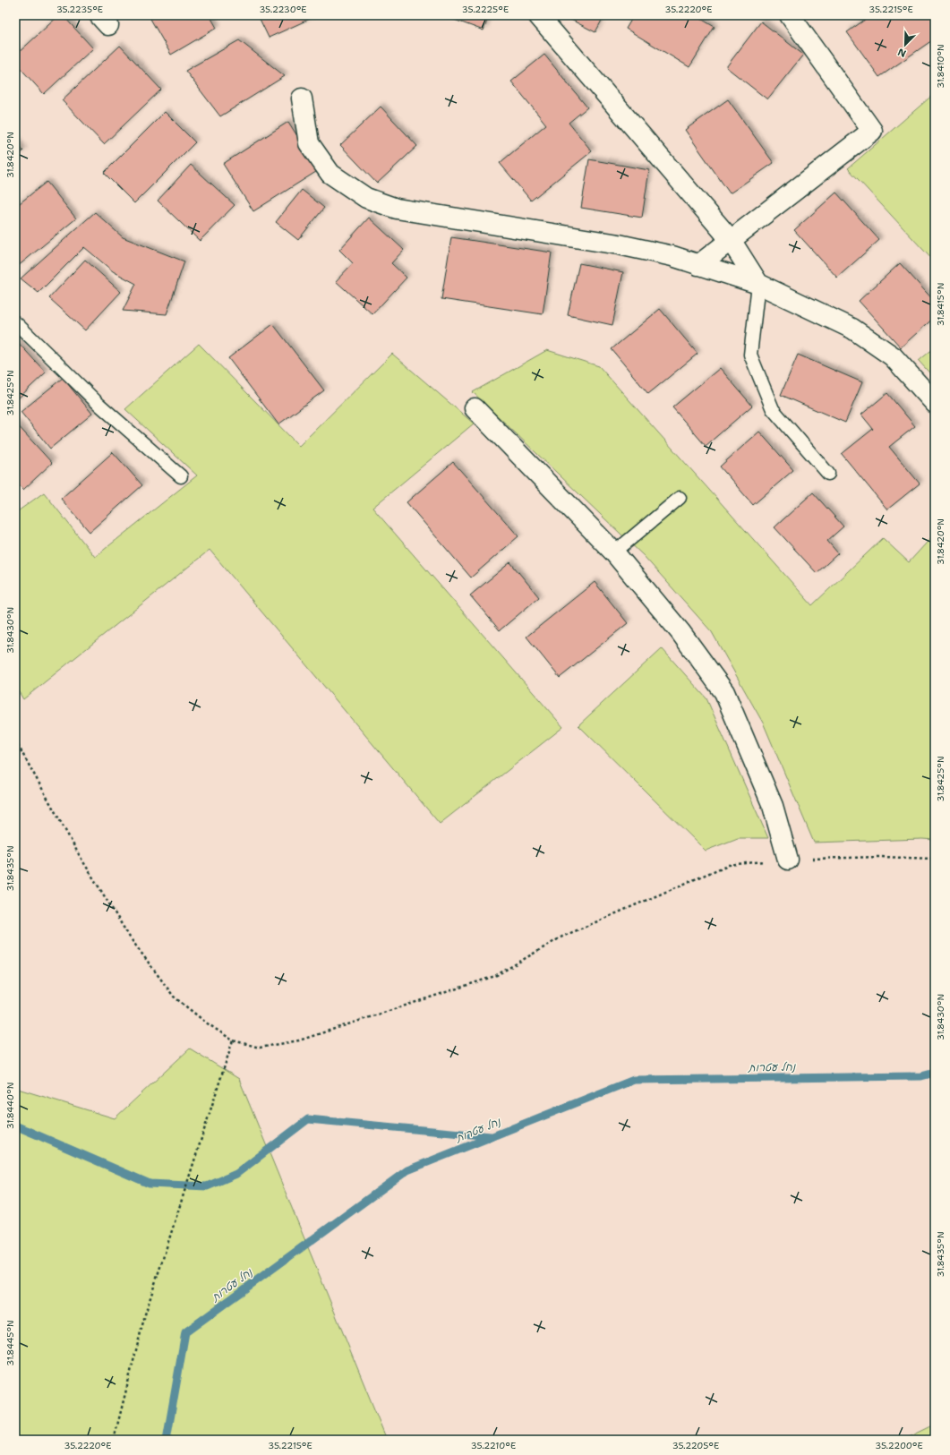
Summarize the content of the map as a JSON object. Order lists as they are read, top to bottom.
{
  "water": ["נחל עטרות"],
  "north": "bottom left",
  "coordinates": [
    "35.2235°E",
    "35.2230°E",
    "35.2225°E",
    "35.2220°E",
    "35.2215°E",
    "31.8410°N",
    "31.8420°N",
    "31.8415°N",
    "31.8425°N",
    "31.8430°N",
    "31.8435°N",
    "31.8440°N",
    "31.8445°N",
    "35.2210°E",
    "35.2205°E",
    "35.2200°E"
  ]
}
